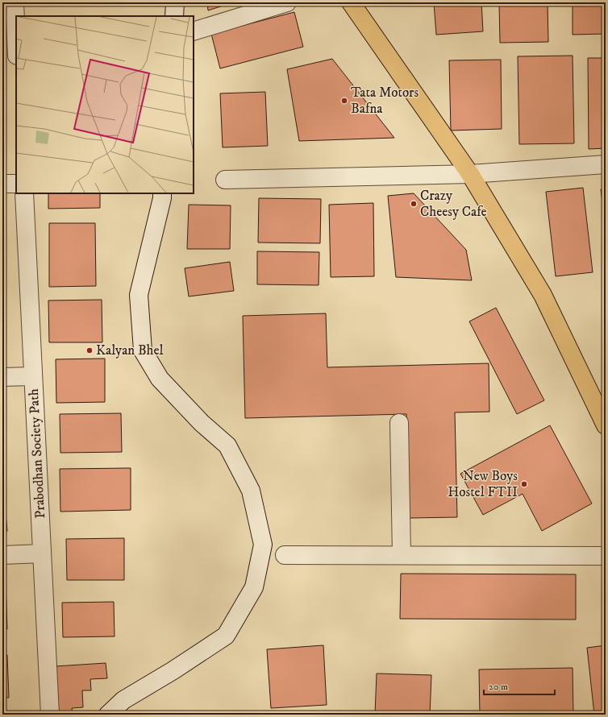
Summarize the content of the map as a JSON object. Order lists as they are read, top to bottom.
{
  "streets": {
    "street": ["Prabodhan Society Path"]
  },
  "places": [
    "Tata Motors Bafna",
    "Crazy Cheesy Cafe",
    "Kalyan Bhel",
    "New Boys Hostel FTII"
  ],
  "scale_bar": "20 m"
}
